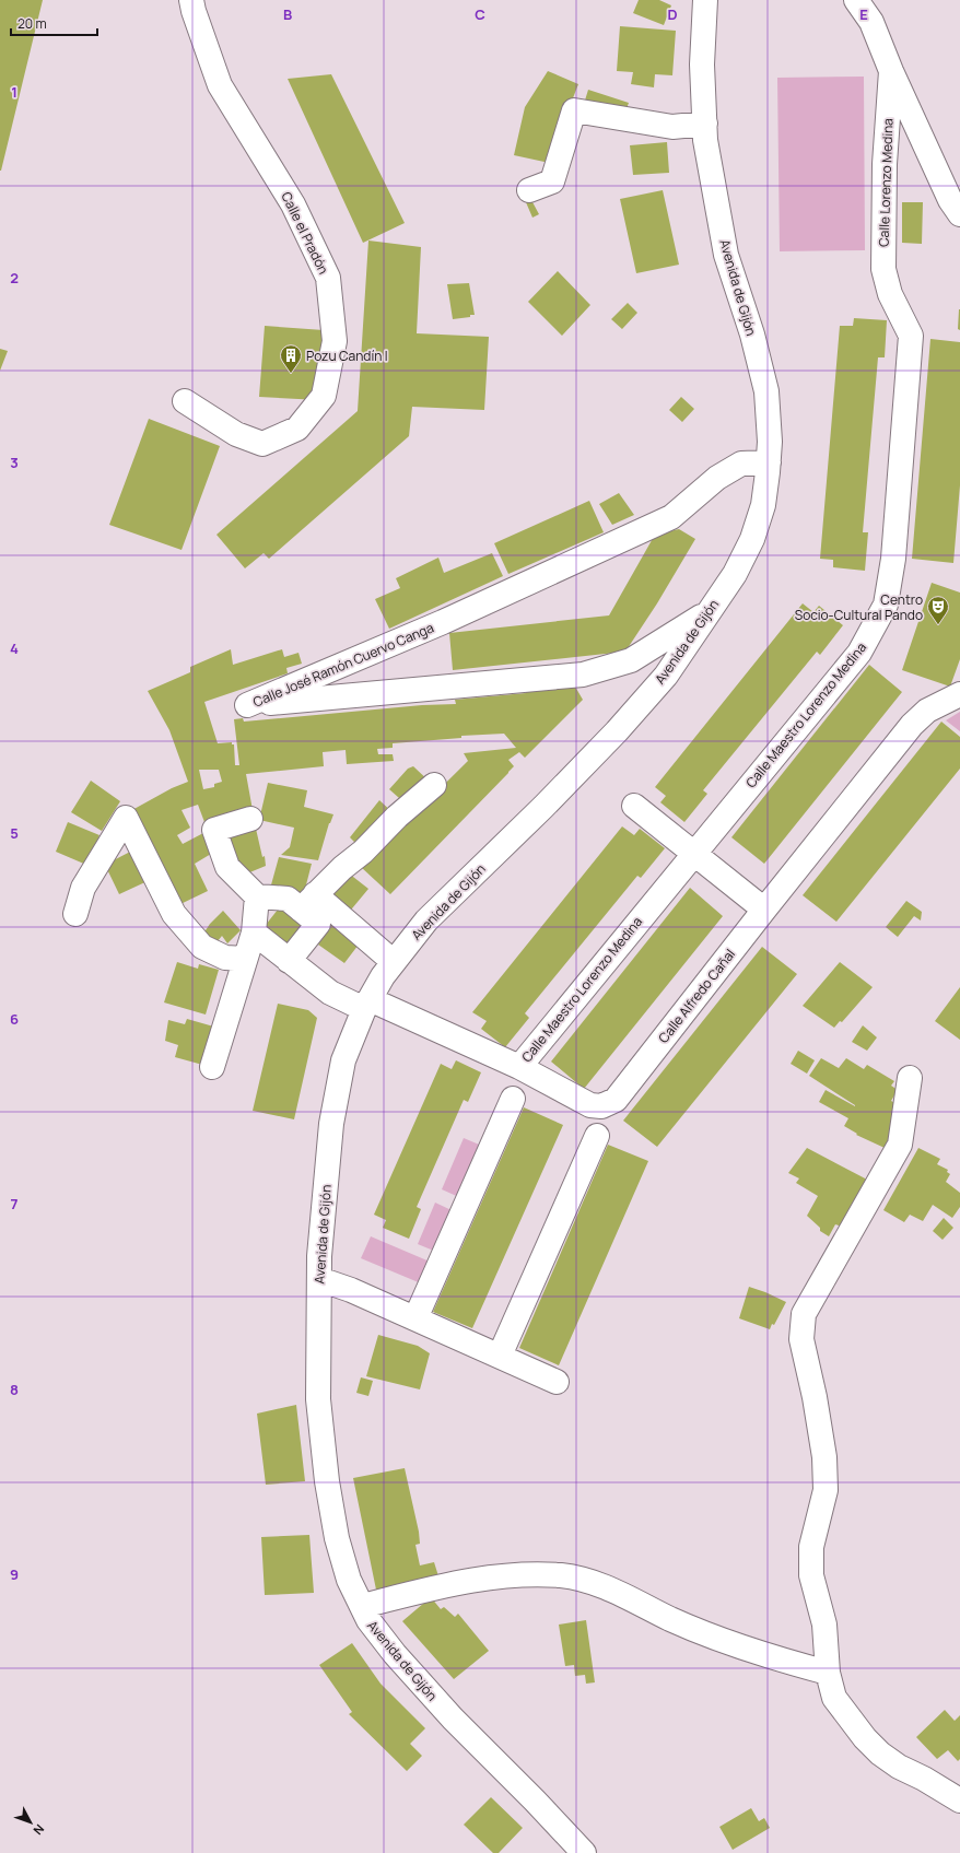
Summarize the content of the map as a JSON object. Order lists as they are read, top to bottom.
{
  "streets": {
    "street": [
      "Calle Lorenzo Medina",
      "Calle el Pradón",
      "Avenida de Gijón",
      "Calle José Ramón Cuervo Canga",
      "Calle Maestro Lorenzo Medina",
      "Calle Alfredo Cañal"
    ]
  },
  "crossings": [
    ["Calle Lorenzo Medina", "Calle Maestro Lorenzo Medina"],
    ["Avenida de Gijón", "Calle José Ramón Cuervo Canga"],
    ["Avenida de Gijón", "Calle Alfredo Cañal"],
    ["Calle Maestro Lorenzo Medina", "Calle Alfredo Cañal"]
  ],
  "places": {
    "building": ["Pozu Candín I"],
    "theatre": ["Centro Socio-Cultural Pando"]
  },
  "scale_bar": "20 m",
  "north": "bottom right",
  "grid": {
    "columns": [
      "B",
      "C",
      "D",
      "E"
    ],
    "rows": [
      "1",
      "2",
      "3",
      "4",
      "5",
      "6",
      "7",
      "8",
      "9"
    ]
  }
}
